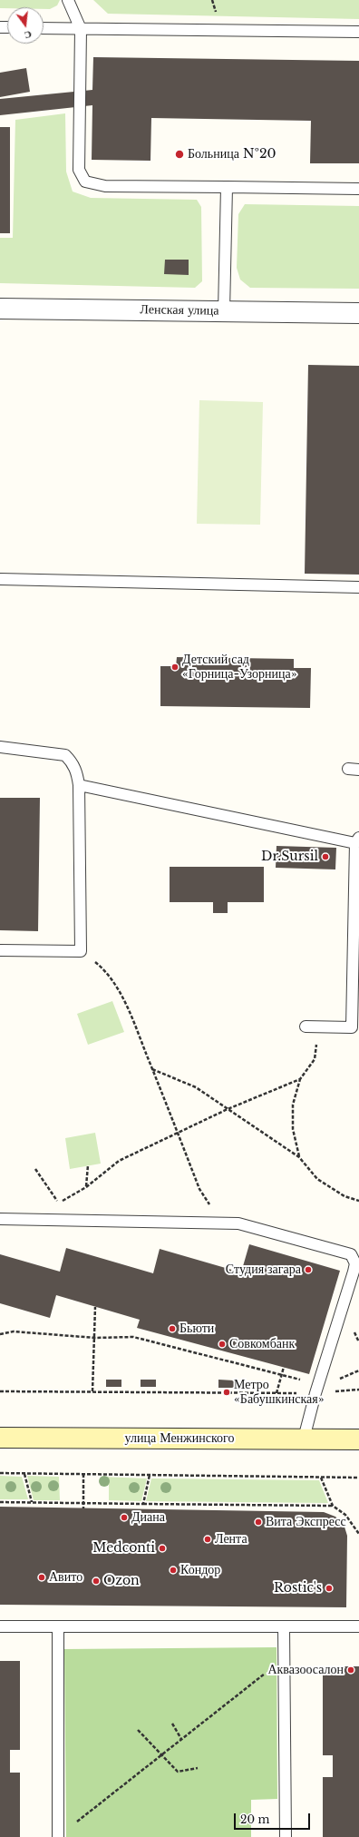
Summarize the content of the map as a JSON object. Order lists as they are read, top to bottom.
{
  "streets": {
    "main road": ["улица Менжинского"],
    "street": ["Ленская улица"]
  },
  "places": [
    "Больница №20",
    "Детский сад «Горница-Узорница»",
    "Dr.Sursil",
    "Студия загара",
    "Бьюти",
    "Совкомбанк",
    "Метро «Бабушкинская»",
    "Диана",
    "Вита Экспресс",
    "Лента",
    "Medconti",
    "Кондор",
    "Авито",
    "Ozon",
    "Rostic's",
    "Аквазоосалон"
  ],
  "scale_bar": "20 m",
  "north": "bottom"
}
